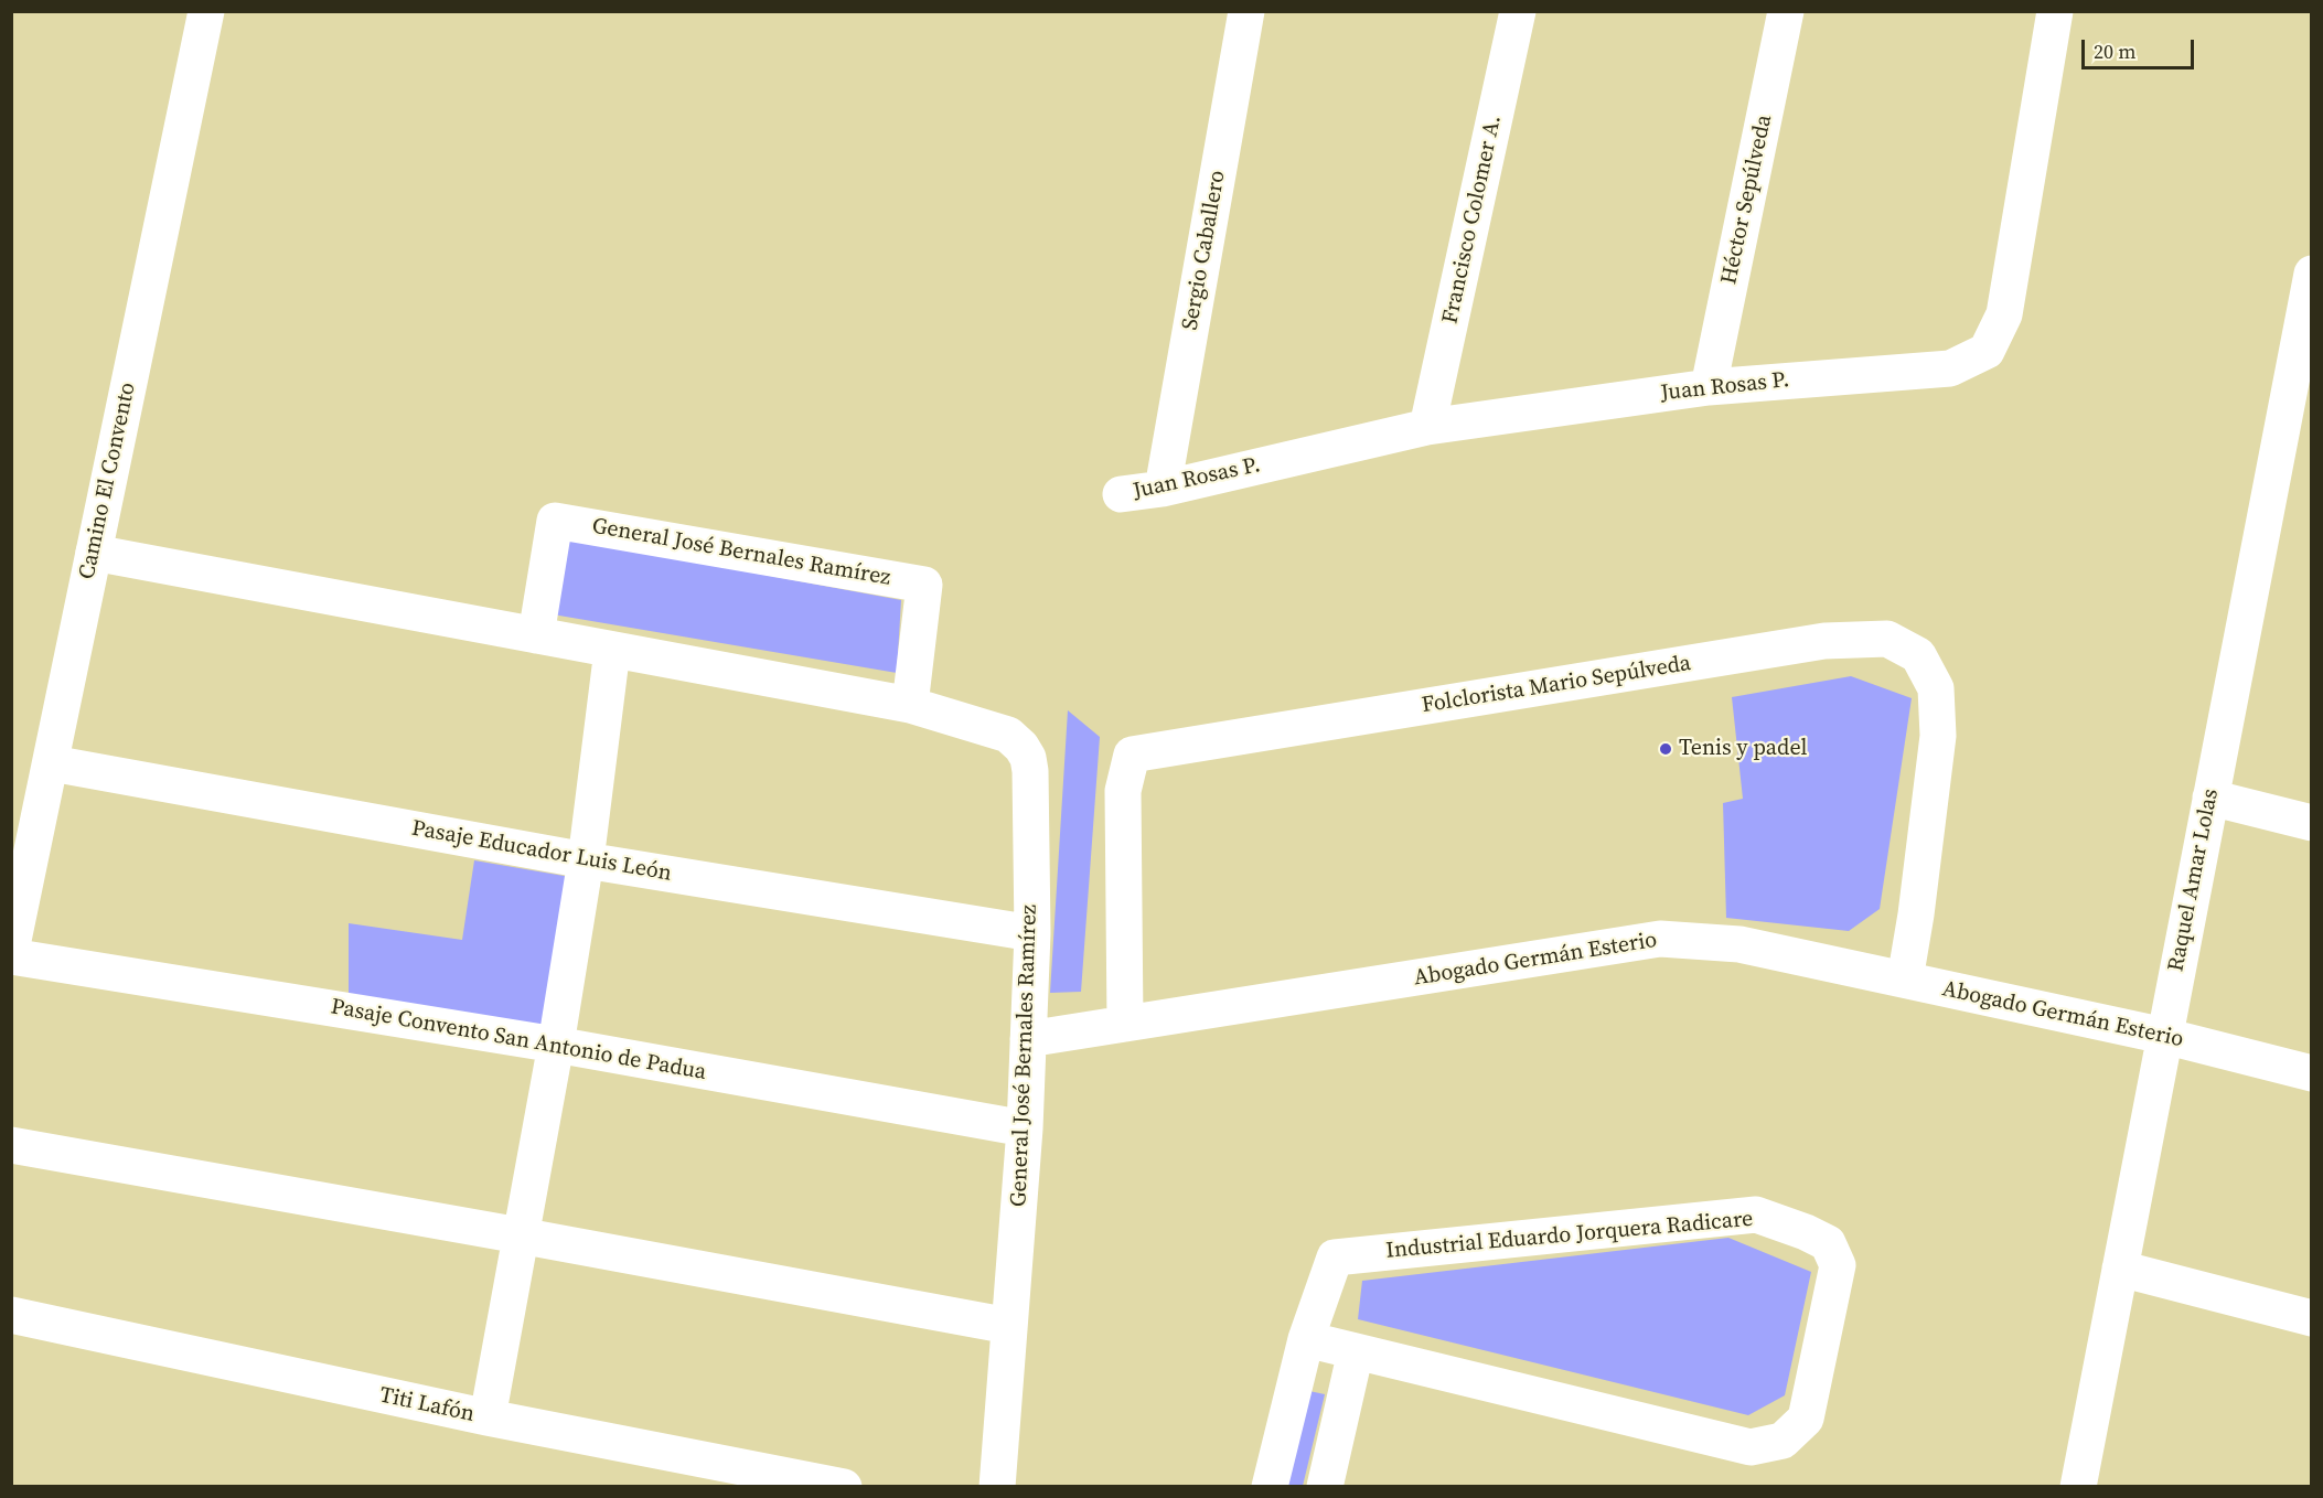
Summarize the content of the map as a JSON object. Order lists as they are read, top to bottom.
{
  "streets": {
    "street": [
      "Héctor Sepúlveda",
      "Francisco Colomer A.",
      "Sergio Caballero",
      "Juan Rosas P.",
      "Camino El Convento",
      "General José Bernales Ramírez",
      "Folclorista Mario Sepúlveda",
      "Pasaje Educador Luis León",
      "Raquel Amar Lolas",
      "Abogado Germán Esterio",
      "Pasaje Convento San Antonio de Padua",
      "Industrial Eduardo Jorquera Radicare",
      "Titi Lafón"
    ]
  },
  "crossings": [
    ["Héctor Sepúlveda", "Juan Rosas P."],
    ["Francisco Colomer A.", "Juan Rosas P."],
    ["Sergio Caballero", "Juan Rosas P."],
    ["Camino El Convento", "General José Bernales Ramírez"],
    ["Camino El Convento", "Pasaje Educador Luis León"],
    ["General José Bernales Ramírez", "Pasaje Educador Luis León"],
    ["General José Bernales Ramírez", "Abogado Germán Esterio"],
    ["General José Bernales Ramírez", "Pasaje Convento San Antonio de Padua"],
    ["Folclorista Mario Sepúlveda", "Abogado Germán Esterio"],
    ["Raquel Amar Lolas", "Abogado Germán Esterio"]
  ],
  "places": ["Tenis y padel"],
  "scale_bar": "20 m"
}
